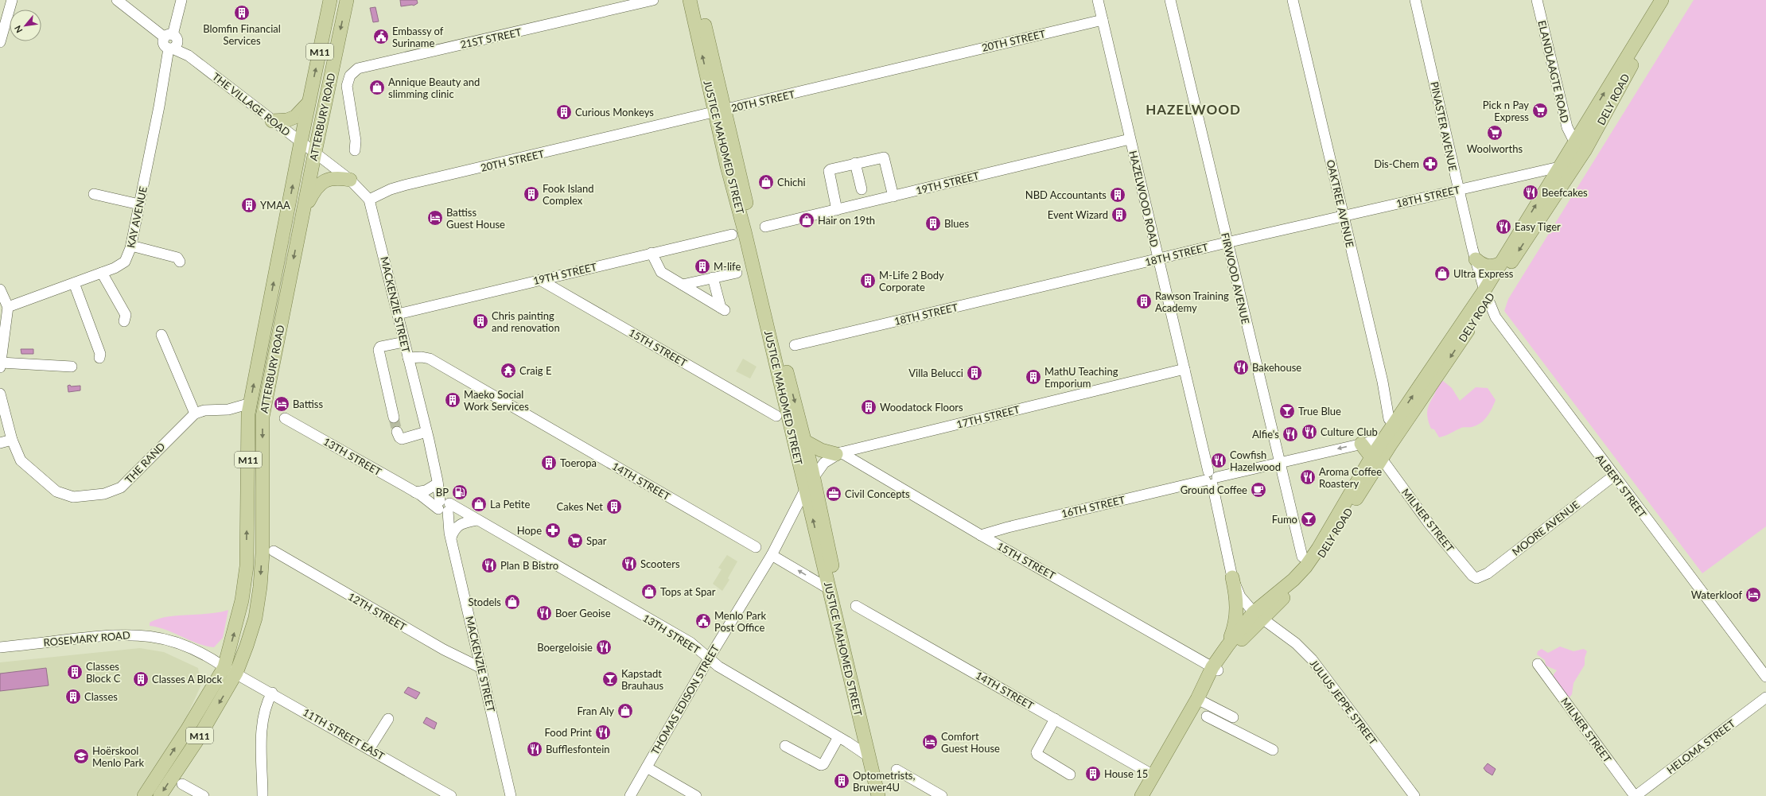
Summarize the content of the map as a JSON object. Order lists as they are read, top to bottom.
{
  "streets": {
    "main road": [
      "M11",
      "DELY ROAD",
      "ATTERBURY ROAD",
      "JUSTICE MAHOMED STREET"
    ],
    "street": [
      "21ST STREET",
      "20TH STREET",
      "ELANDLAAGTE ROAD",
      "THE VILLAGE ROAD",
      "PINASTER AVENUE",
      "19TH STREET",
      "18TH STREET",
      "HAZELWOOD ROAD",
      "OAKTREE AVENUE",
      "KAY AVENUE",
      "FIRWOOD AVENUE",
      "MACKENZIE STREET",
      "15TH STREET",
      "17TH STREET",
      "13TH STREET",
      "THE RAND",
      "14TH STREET",
      "ALBERT STREET",
      "16TH STREET",
      "MILNER STREET",
      "MOORE AVENUE",
      "12TH STREET",
      "ROSEMARY ROAD",
      "THOMAS EDISON STREET",
      "JULIUS JEPPE STREET",
      "11TH STREET EAST",
      "HELOMA STREET"
    ]
  },
  "crossings": [
    ["20TH STREET", "JUSTICE MAHOMED STREET"],
    ["20TH STREET", "HAZELWOOD ROAD"],
    ["20TH STREET", "MACKENZIE STREET"],
    ["ELANDLAAGTE ROAD", "DELY ROAD"],
    ["DELY ROAD", "PINASTER AVENUE"],
    ["DELY ROAD", "18TH STREET"],
    ["DELY ROAD", "HAZELWOOD ROAD"],
    ["DELY ROAD", "OAKTREE AVENUE"],
    ["DELY ROAD", "ALBERT STREET"],
    ["DELY ROAD", "16TH STREET"],
    ["DELY ROAD", "MILNER STREET"],
    ["DELY ROAD", "JULIUS JEPPE STREET"],
    ["THE VILLAGE ROAD", "ATTERBURY ROAD"],
    ["THE VILLAGE ROAD", "KAY AVENUE"],
    ["THE VILLAGE ROAD", "MACKENZIE STREET"],
    ["ATTERBURY ROAD", "MACKENZIE STREET"],
    ["ATTERBURY ROAD", "THE RAND"],
    ["ATTERBURY ROAD", "ROSEMARY ROAD"],
    ["ATTERBURY ROAD", "11TH STREET EAST"],
    ["PINASTER AVENUE", "18TH STREET"],
    ["PINASTER AVENUE", "ALBERT STREET"],
    ["JUSTICE MAHOMED STREET", "17TH STREET"],
    ["JUSTICE MAHOMED STREET", "13TH STREET"],
    ["JUSTICE MAHOMED STREET", "THOMAS EDISON STREET"],
    ["19TH STREET", "HAZELWOOD ROAD"],
    ["19TH STREET", "MACKENZIE STREET"],
    ["19TH STREET", "15TH STREET"],
    ["18TH STREET", "HAZELWOOD ROAD"],
    ["18TH STREET", "OAKTREE AVENUE"],
    ["18TH STREET", "FIRWOOD AVENUE"],
    ["HAZELWOOD ROAD", "17TH STREET"],
    ["HAZELWOOD ROAD", "16TH STREET"],
    ["HAZELWOOD ROAD", "JULIUS JEPPE STREET"],
    ["FIRWOOD AVENUE", "16TH STREET"],
    ["MACKENZIE STREET", "13TH STREET"],
    ["MACKENZIE STREET", "14TH STREET"],
    ["MACKENZIE STREET", "12TH STREET"],
    ["15TH STREET", "17TH STREET"],
    ["15TH STREET", "16TH STREET"],
    ["17TH STREET", "THOMAS EDISON STREET"],
    ["13TH STREET", "THOMAS EDISON STREET"],
    ["ALBERT STREET", "MOORE AVENUE"],
    ["MILNER STREET", "MOORE AVENUE"],
    ["MILNER STREET", "HELOMA STREET"],
    ["ROSEMARY ROAD", "11TH STREET EAST"]
  ],
  "districts": ["HAZELWOOD"],
  "places": {
    "building": [
      "Blomfin Financial Services",
      "Curious Monkeys",
      "Fook Island Complex",
      "NBD Accountants",
      "YMAA",
      "Event Wizard",
      "Blues",
      "M-life",
      "M-Life 2 Body Corporate",
      "Rawson Training Academy",
      "Chris painting and renovation",
      "Villa Belucci",
      "MathU Teaching Emporium",
      "Maeko Social Work Services",
      "Woodatock Floors",
      "Toeropa",
      "Cakes Net",
      "Classes Block C",
      "Classes A Block",
      "Classes",
      "House 15",
      "Optometrists, Bruwer4U"
    ],
    "public building": ["Embassy of Suriname", "Menlo Park Post Office"],
    "shop": [
      "Annique Beauty and slimming clinic",
      "Chichi",
      "Hair on 19th",
      "Ultra Express",
      "La Petite",
      "Tops at Spar",
      "Stodels",
      "Fran Aly"
    ],
    "supermarket": ["Pick n Pay Express", "Woolworths", "Spar"],
    "pharmacy": ["Dis-Chem", "Hope"],
    "restaurant": [
      "Beefcakes",
      "Easy Tiger",
      "Bakehouse",
      "Culture Club",
      "Alfie's",
      "Cowfish Hazelwood",
      "Aroma Coffee Roastery",
      "Scooters",
      "Plan B Bistro",
      "Boer Geoise",
      "Boergeloisie",
      "Food Print",
      "Bufflesfontein"
    ],
    "hotel": [
      "Battiss Guest House",
      "Battiss",
      "Waterkloof",
      "Comfort Guest House"
    ],
    "temple": ["Craig E"],
    "bar": ["True Blue", "Fumo", "Kapstadt Brauhaus"],
    "cafe": ["Ground Coffee"],
    "fuel station": ["BP"],
    "office": ["Civil Concepts"],
    "school or university": ["Hoërskool Menlo Park"]
  },
  "north": "bottom left"
}
